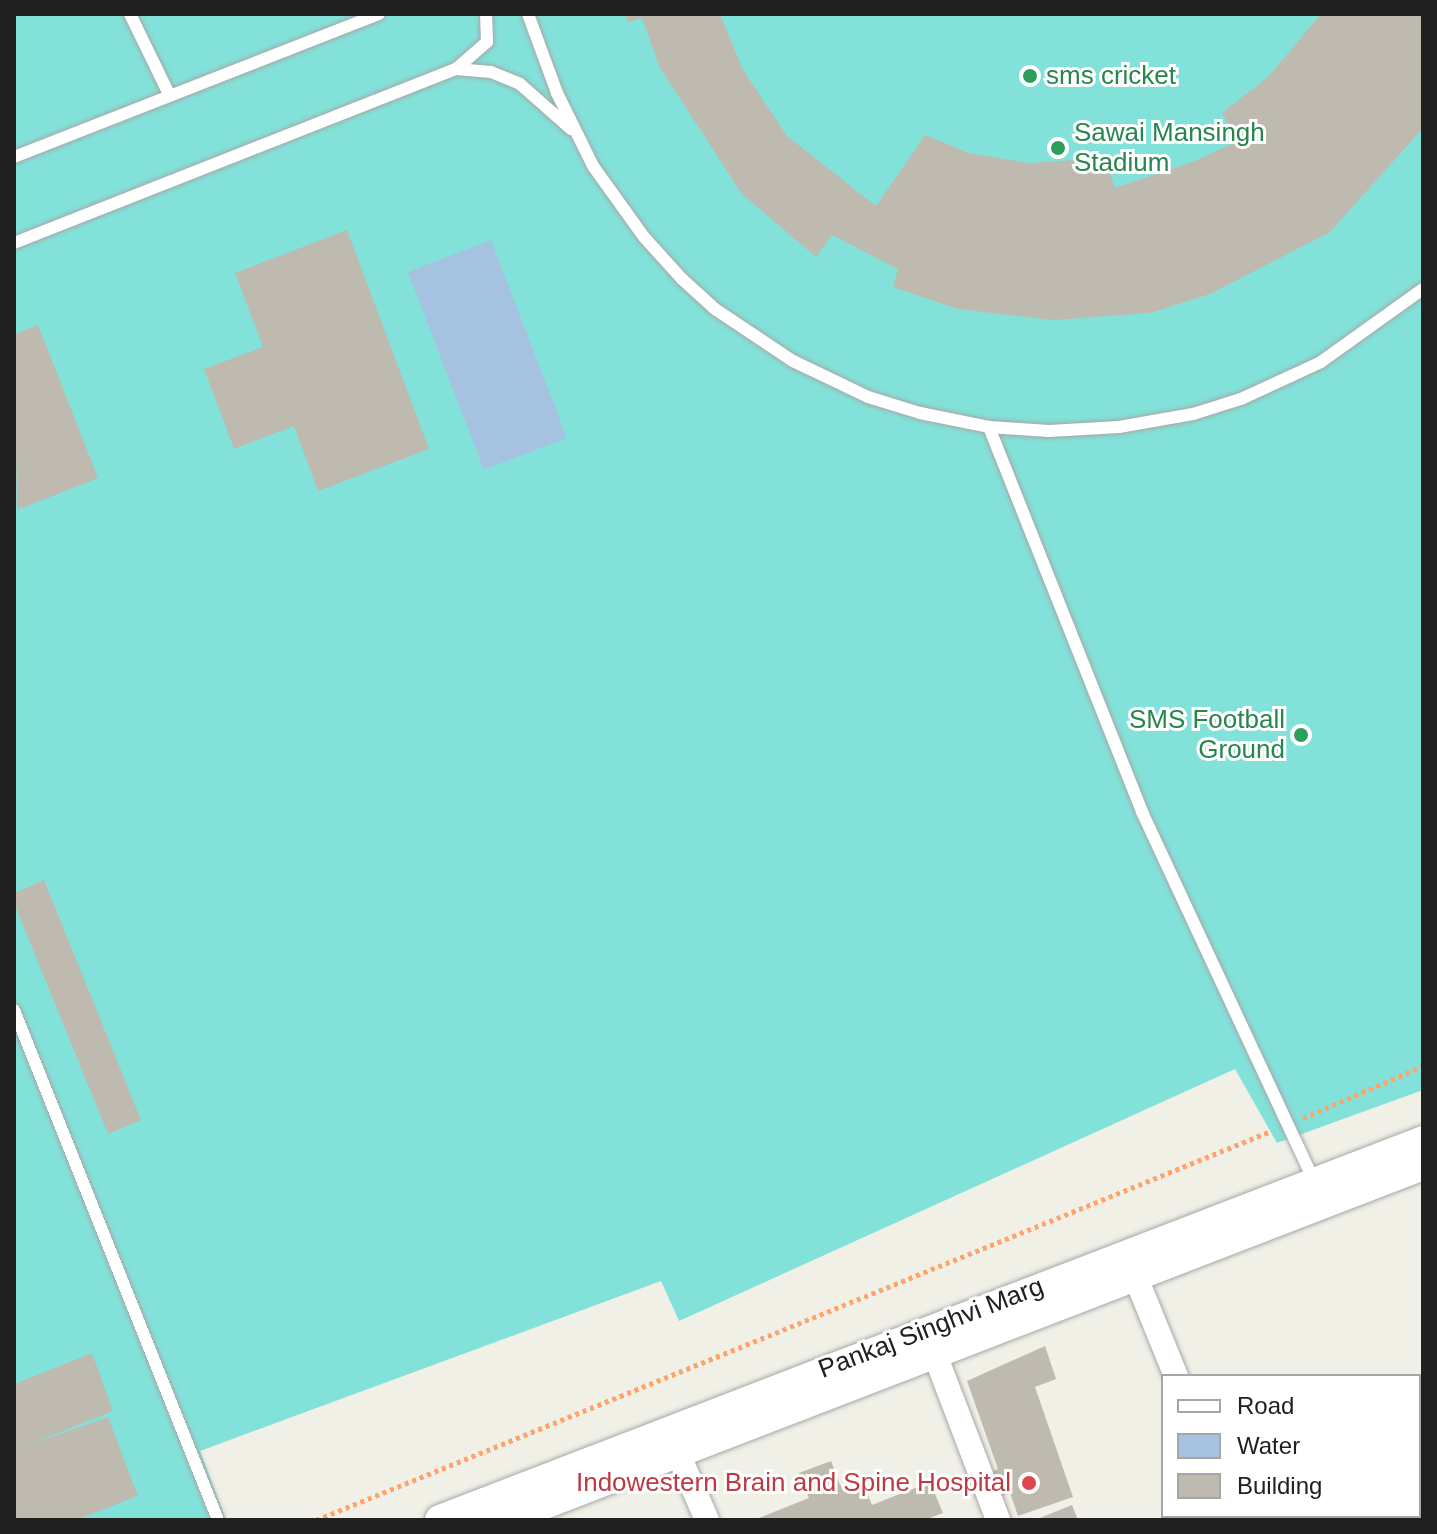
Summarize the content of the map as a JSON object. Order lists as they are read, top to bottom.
{
  "streets": {
    "street": ["Pankaj Singhvi Marg"]
  },
  "places": [
    "sms cricket",
    "Sawai Mansingh Stadium",
    "SMS Football Ground",
    "Indowestern Brain and Spine Hospital"
  ],
  "legend": ["Road", "Water", "Building"]
}
